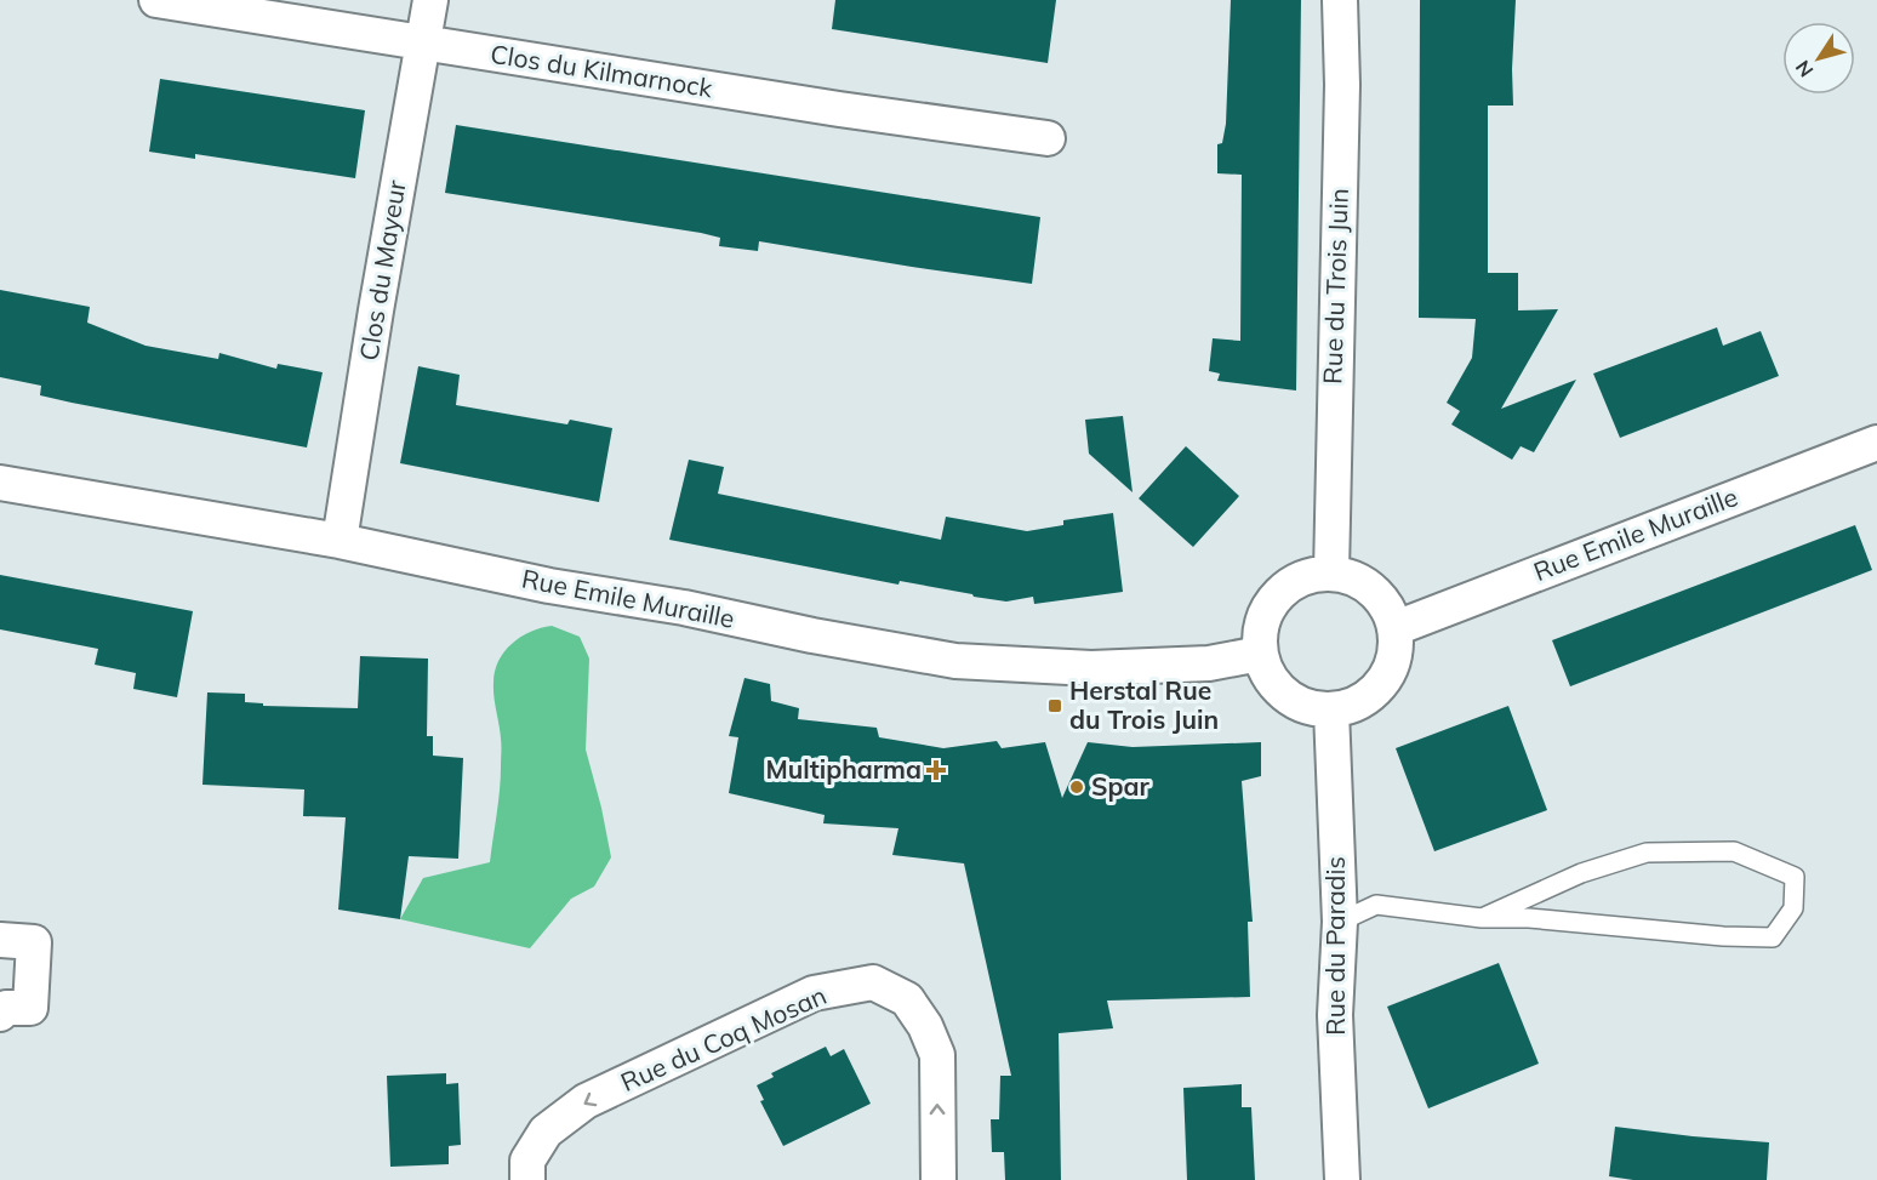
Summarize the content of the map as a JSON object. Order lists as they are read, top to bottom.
{
  "streets": {
    "street": [
      "Clos du Kilmarnock",
      "Clos du Mayeur",
      "Rue du Trois Juin",
      "Rue Emile Muraille",
      "Rue du Paradis",
      "Rue du Coq Mosan"
    ]
  },
  "crossings": [
    ["Clos du Kilmarnock", "Clos du Mayeur"],
    ["Clos du Mayeur", "Rue Emile Muraille"],
    ["Rue du Trois Juin", "Rue Emile Muraille"],
    ["Rue du Trois Juin", "Rue du Paradis"],
    ["Rue Emile Muraille", "Rue du Paradis"]
  ],
  "places": {
    "transit": ["Herstal Rue du Trois Juin"],
    "health": ["Multipharma"],
    "other": ["Spar"]
  },
  "north": "bottom left"
}
